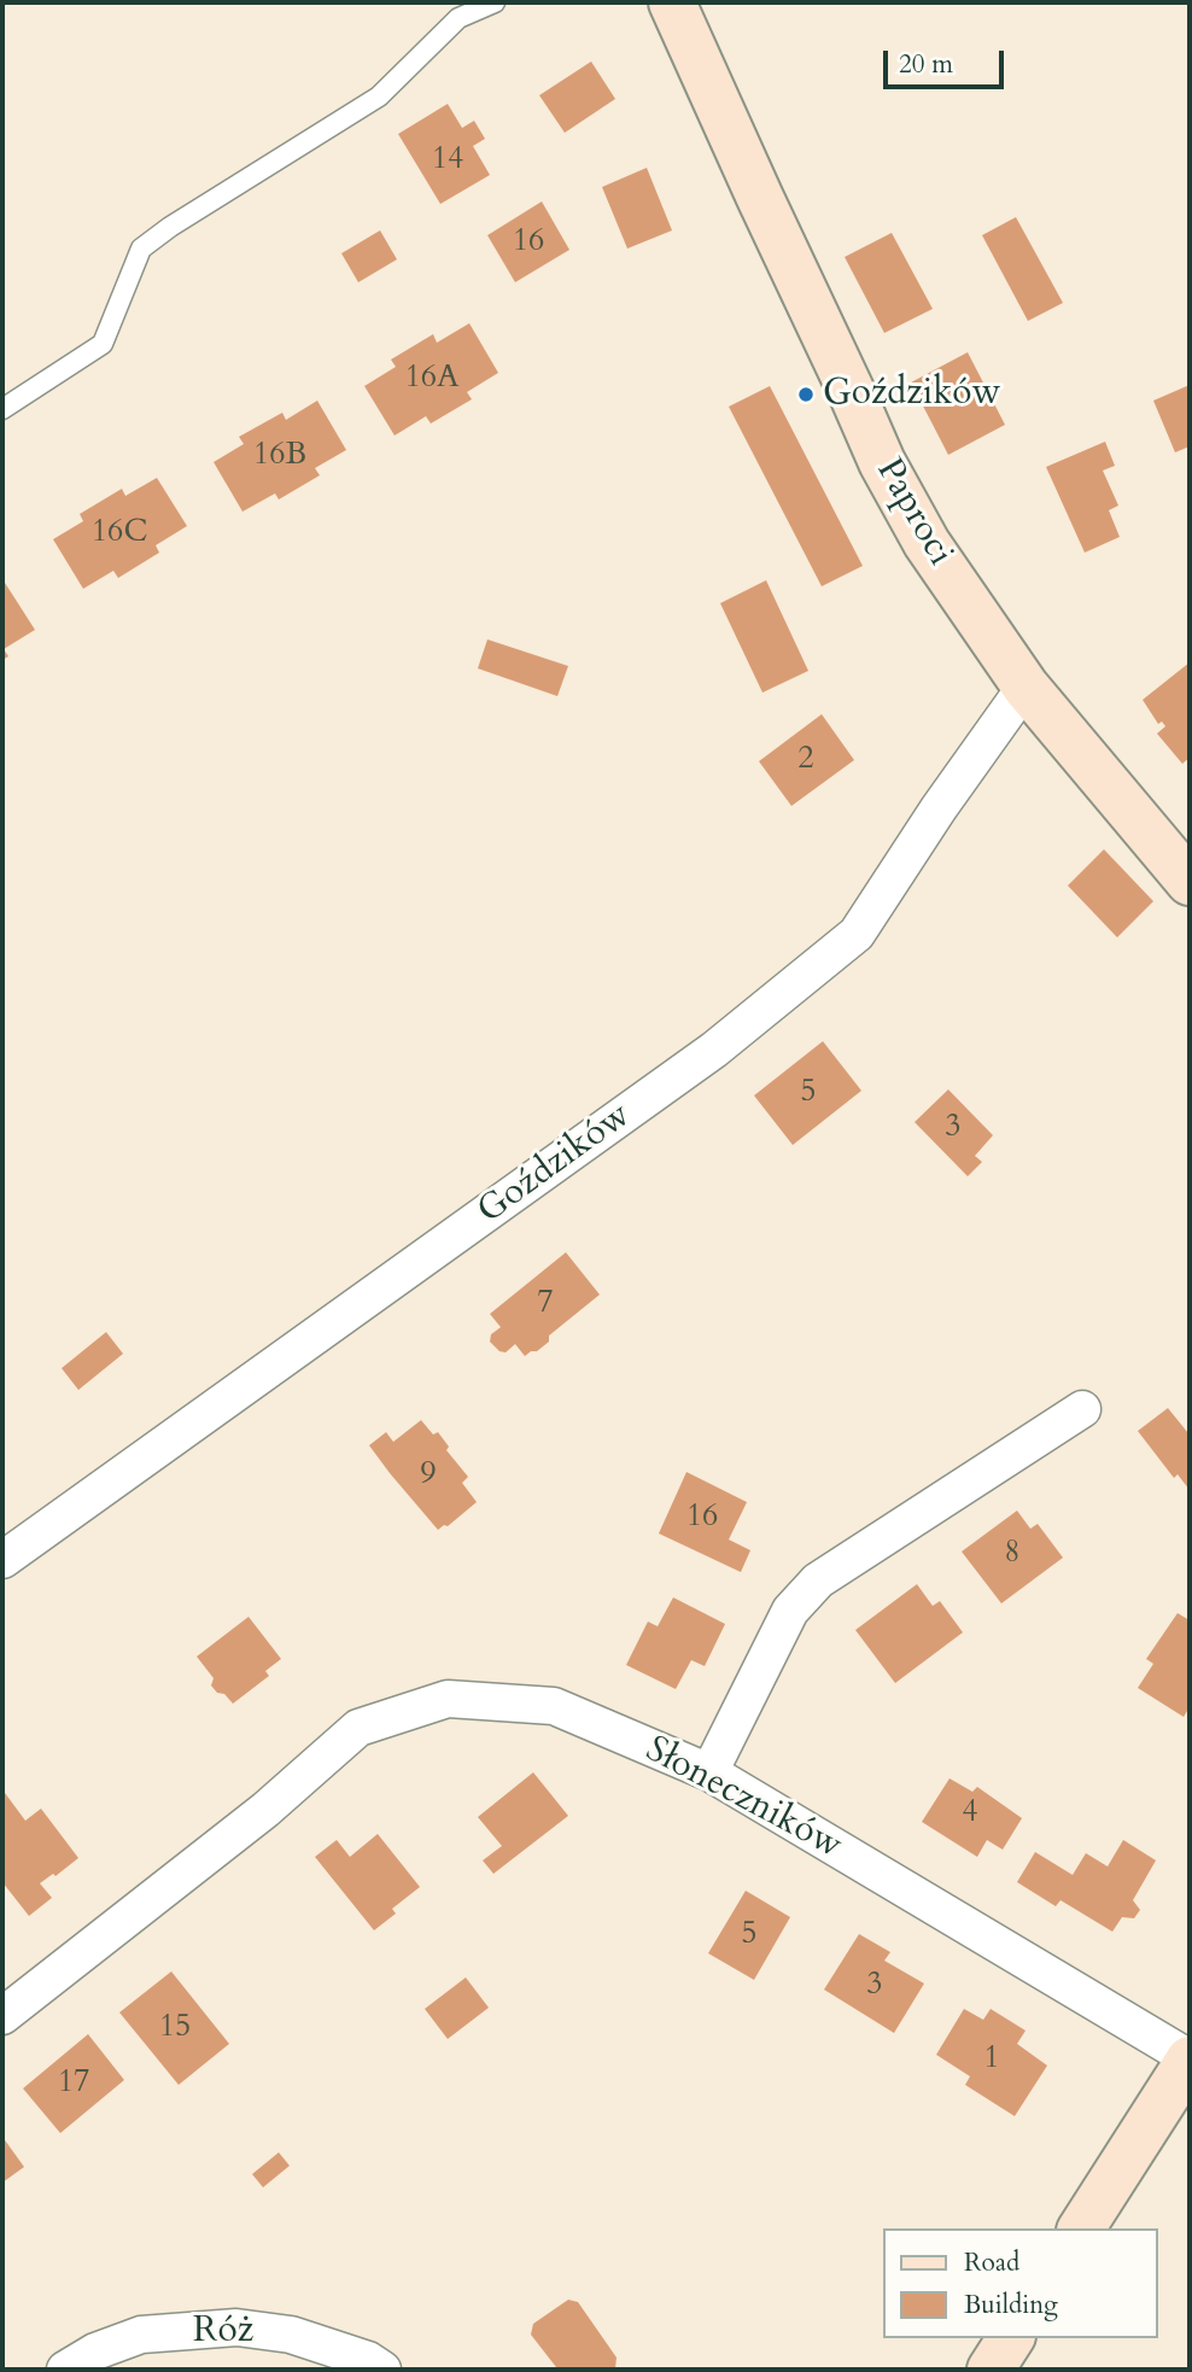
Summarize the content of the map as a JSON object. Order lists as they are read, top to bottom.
{
  "streets": {
    "street": [
      "Paproci",
      "Goździków",
      "Słoneczników",
      "Róż"
    ]
  },
  "crossings": [
    ["Paproci", "Goździków"]
  ],
  "places": ["Goździków"],
  "house_numbers": [
    "14",
    "16",
    "16A",
    "16B",
    "16C",
    "2",
    "5",
    "3",
    "7",
    "9",
    "16",
    "8",
    "4",
    "5",
    "3",
    "15",
    "1",
    "17"
  ],
  "legend": ["Road", "Building"],
  "scale_bar": "20 m"
}
